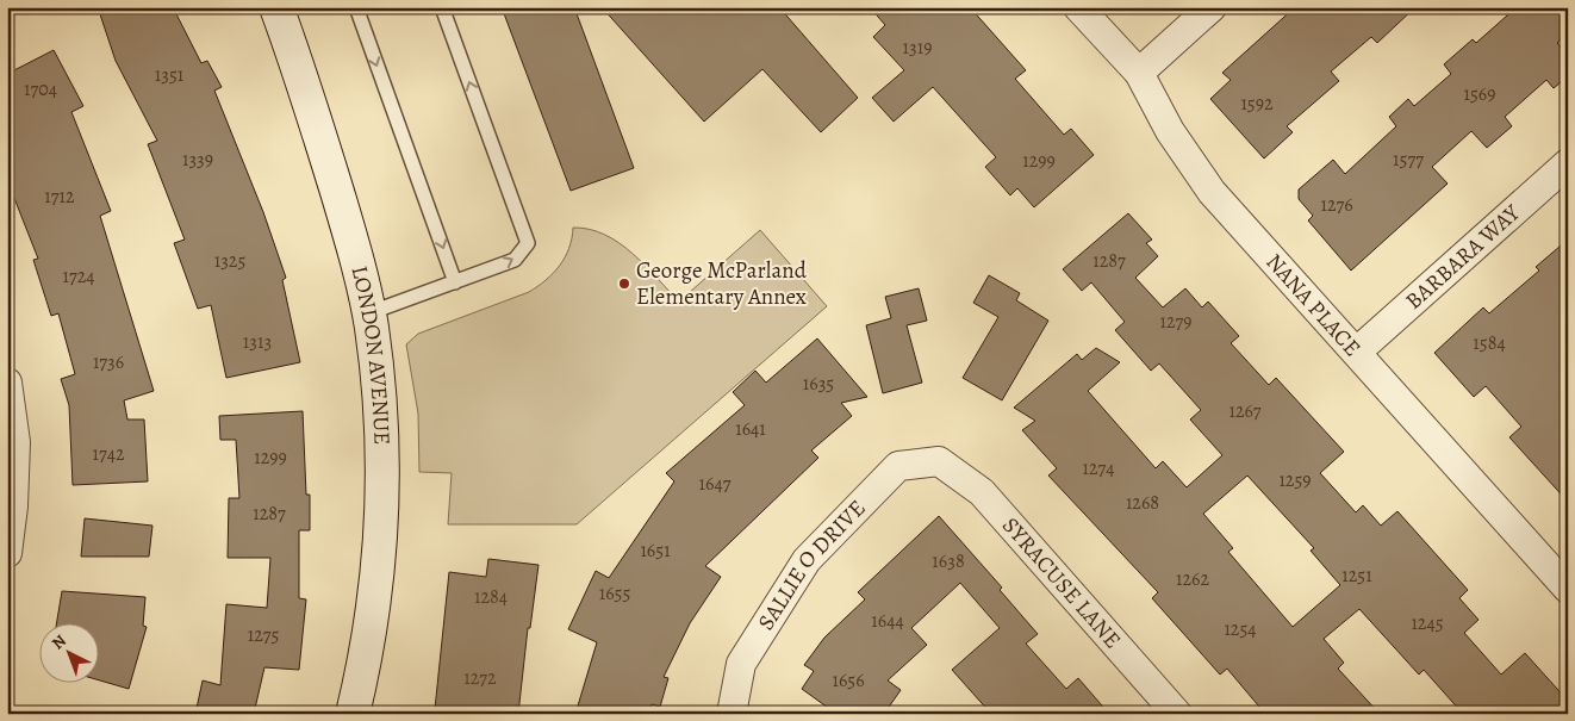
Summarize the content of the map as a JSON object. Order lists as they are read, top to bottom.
{
  "streets": {
    "street": [
      "BARBARA WAY",
      "NANA PLACE",
      "LONDON AVENUE",
      "SALLIE O DRIVE",
      "SYRACUSE LANE"
    ]
  },
  "crossings": [
    ["BARBARA WAY", "NANA PLACE"],
    ["SALLIE O DRIVE", "SYRACUSE LANE"]
  ],
  "places": ["George McParland Elementary Annex"],
  "house_numbers": [
    "1319",
    "1351",
    "1704",
    "1569",
    "1592",
    "1339",
    "1577",
    "1299",
    "1712",
    "1276",
    "1325",
    "1287",
    "1724",
    "1279",
    "1313",
    "1584",
    "1736",
    "1635",
    "1267",
    "1641",
    "1742",
    "1299",
    "1274",
    "1259",
    "1647",
    "1268",
    "1287",
    "1651",
    "1638",
    "1251",
    "1262",
    "1655",
    "1284",
    "1644",
    "1245",
    "1254",
    "1275",
    "1272",
    "1656"
  ],
  "north": "top left"
}
